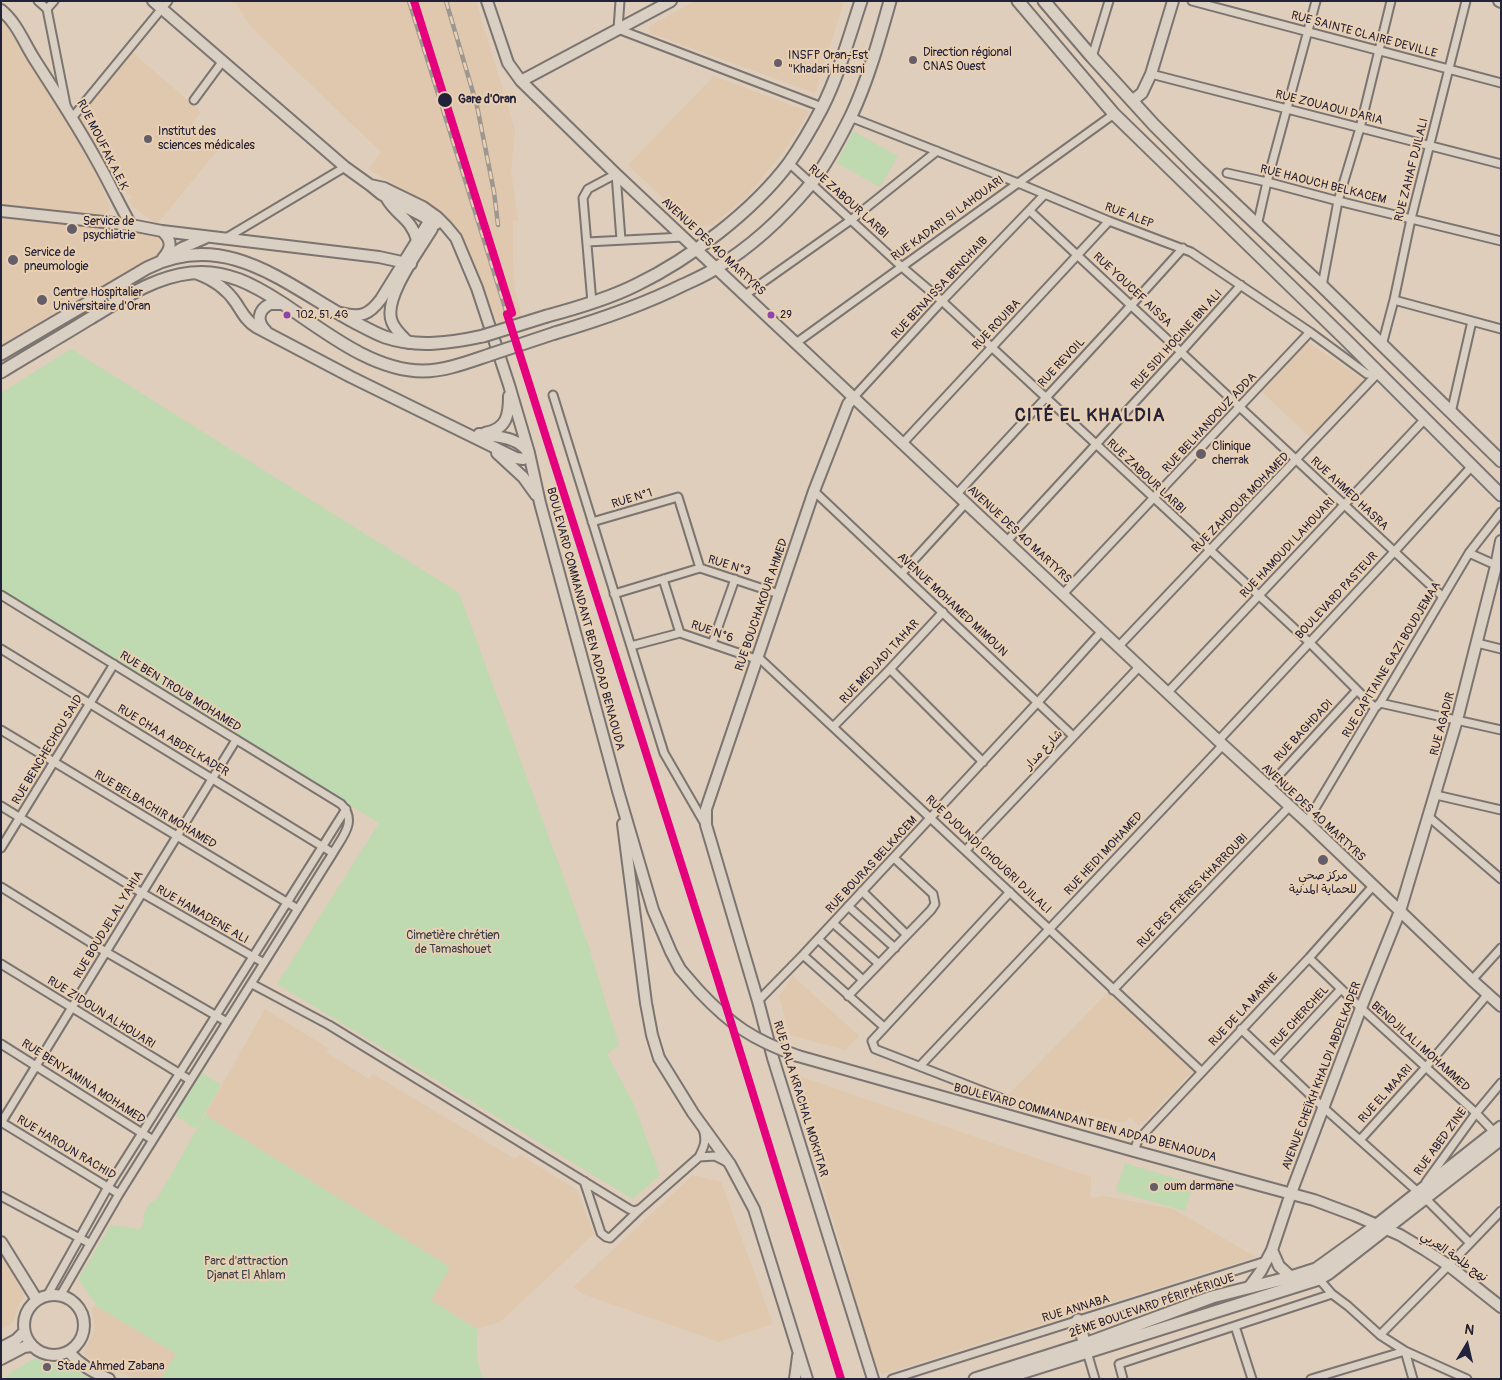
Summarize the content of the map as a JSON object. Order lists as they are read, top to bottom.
{
  "streets": {
    "main road": ["2ÈME BOULEVARD PÉRIPHÉRIQUE"],
    "street": [
      "RUE SAINTE CLAIRE DEVILLE",
      "RUE ZOUAOUI DARIA",
      "RUE MOUFAK A.E.K",
      "RUE ZAHAF DJILALI",
      "RUE HAOUCH BELKACEM",
      "RUE ZABOUR LARBI",
      "RUE ALEP",
      "RUE KADARI SI LAHOUARI",
      "AVENUE DES 40 MARTYRS",
      "RUE BENAISSA BENCHAIB",
      "RUE YOUCEF AISSA",
      "RUE ROUIBA",
      "RUE SIDI HOCINE IBN ALI",
      "RUE REVOIL",
      "RUE BELHANDOUZ ADDA",
      "RUE AHMED HASRA",
      "RUE N°1",
      "RUE ZAHDOUR MOHAMED",
      "RUE HAMOUDI LAHOUARI",
      "RUE N°3",
      "BOULEVARD PASTEUR",
      "RUE BOUCHAKOUR AHMED",
      "AVENUE MOHAMED MIMOUN",
      "BOULEVARD COMMANDANT BEN ADDAD BENAOUDA",
      "RUE N°6",
      "RUE CAPITAINE GAZI BOUDJEMAA",
      "RUE MEDJADI TAHAR",
      "RUE BEN TROUB MOHAMED",
      "RUE AGADIR",
      "RUE BAGHDADI",
      "RUE CHAA ABDELKADER",
      "RUE BENCHECHOU SAID",
      "شارع مدار",
      "RUE BELBACHIR MOHAMED",
      "RUE HEIDI MOHAMED",
      "RUE DJOUNDI CHOUGRI DJILALI",
      "RUE BOURAS BELKACEM",
      "RUE DES FRÈRES KHARROUBI",
      "RUE HAMADENE ALI",
      "RUE BOUDJELAL YAHIA",
      "RUE DE LA MARNE",
      "RUE ZIDOUN ALHOUARI",
      "RUE CHERCHEL",
      "BENDJILALI MOHAMMED",
      "AVENUE CHEÏKH KHALDI ABDELKADER",
      "RUE BENYAMINA MOHAMED",
      "RUE EL MAARI",
      "RUE DALA KRACHAL MOKHTAR",
      "RUE ABED ZINE",
      "RUE HAROUN RACHID",
      "نهج طلحة العربي",
      "RUE ANNABA"
    ]
  },
  "crossings": [
    ["RUE SAINTE CLAIRE DEVILLE", "RUE ZAHAF DJILALI"],
    ["RUE ZOUAOUI DARIA", "RUE ZAHAF DJILALI"],
    ["RUE ZAHAF DJILALI", "RUE HAOUCH BELKACEM"],
    ["RUE ZABOUR LARBI", "RUE KADARI SI LAHOUARI"],
    ["RUE ZABOUR LARBI", "RUE BENAISSA BENCHAIB"],
    ["RUE ZABOUR LARBI", "RUE ROUIBA"],
    ["RUE ZABOUR LARBI", "RUE SIDI HOCINE IBN ALI"],
    ["RUE ZABOUR LARBI", "RUE REVOIL"],
    ["RUE ZABOUR LARBI", "RUE BELHANDOUZ ADDA"],
    ["RUE ZABOUR LARBI", "RUE ZAHDOUR MOHAMED"],
    ["RUE ZABOUR LARBI", "RUE HAMOUDI LAHOUARI"],
    ["RUE ZABOUR LARBI", "BOULEVARD PASTEUR"],
    ["RUE ZABOUR LARBI", "RUE CAPITAINE GAZI BOUDJEMAA"],
    ["RUE ZABOUR LARBI", "RUE BAGHDADI"],
    ["RUE ALEP", "RUE KADARI SI LAHOUARI"],
    ["RUE ALEP", "RUE BENAISSA BENCHAIB"],
    ["RUE ALEP", "RUE ROUIBA"],
    ["RUE ALEP", "RUE SIDI HOCINE IBN ALI"],
    ["RUE ALEP", "RUE REVOIL"],
    ["RUE ALEP", "RUE BELHANDOUZ ADDA"],
    ["RUE ALEP", "RUE ZAHDOUR MOHAMED"],
    ["RUE KADARI SI LAHOUARI", "AVENUE DES 40 MARTYRS"],
    ["AVENUE DES 40 MARTYRS", "RUE BENAISSA BENCHAIB"],
    ["AVENUE DES 40 MARTYRS", "RUE ROUIBA"],
    ["AVENUE DES 40 MARTYRS", "RUE SIDI HOCINE IBN ALI"],
    ["AVENUE DES 40 MARTYRS", "RUE REVOIL"],
    ["AVENUE DES 40 MARTYRS", "RUE BELHANDOUZ ADDA"],
    ["AVENUE DES 40 MARTYRS", "RUE ZAHDOUR MOHAMED"],
    ["AVENUE DES 40 MARTYRS", "RUE HAMOUDI LAHOUARI"],
    ["AVENUE DES 40 MARTYRS", "BOULEVARD PASTEUR"],
    ["AVENUE DES 40 MARTYRS", "RUE BOUCHAKOUR AHMED"],
    ["AVENUE DES 40 MARTYRS", "RUE CAPITAINE GAZI BOUDJEMAA"],
    ["AVENUE DES 40 MARTYRS", "RUE AGADIR"],
    ["AVENUE DES 40 MARTYRS", "RUE BAGHDADI"],
    ["AVENUE DES 40 MARTYRS", "شارع مدار"],
    ["AVENUE DES 40 MARTYRS", "RUE HEIDI MOHAMED"],
    ["AVENUE DES 40 MARTYRS", "RUE BOURAS BELKACEM"],
    ["AVENUE DES 40 MARTYRS", "RUE DES FRÈRES KHARROUBI"],
    ["AVENUE DES 40 MARTYRS", "RUE DE LA MARNE"],
    ["AVENUE DES 40 MARTYRS", "AVENUE CHEÏKH KHALDI ABDELKADER"],
    ["AVENUE DES 40 MARTYRS", "RUE EL MAARI"],
    ["RUE BENAISSA BENCHAIB", "RUE YOUCEF AISSA"],
    ["RUE BENAISSA BENCHAIB", "RUE BOUCHAKOUR AHMED"],
    ["RUE YOUCEF AISSA", "RUE ROUIBA"],
    ["RUE YOUCEF AISSA", "RUE SIDI HOCINE IBN ALI"],
    ["RUE YOUCEF AISSA", "RUE REVOIL"],
    ["RUE YOUCEF AISSA", "RUE BELHANDOUZ ADDA"],
    ["RUE YOUCEF AISSA", "RUE AHMED HASRA"],
    ["RUE BELHANDOUZ ADDA", "RUE AHMED HASRA"],
    ["RUE AHMED HASRA", "RUE ZAHDOUR MOHAMED"],
    ["RUE AHMED HASRA", "RUE HAMOUDI LAHOUARI"],
    ["RUE AHMED HASRA", "BOULEVARD PASTEUR"],
    ["RUE AHMED HASRA", "RUE CAPITAINE GAZI BOUDJEMAA"],
    ["RUE N°1", "RUE N°3"],
    ["RUE N°3", "RUE BOUCHAKOUR AHMED"],
    ["BOULEVARD PASTEUR", "RUE HEIDI MOHAMED"],
    ["RUE BOUCHAKOUR AHMED", "AVENUE MOHAMED MIMOUN"],
    ["RUE BOUCHAKOUR AHMED", "RUE N°6"],
    ["RUE BOUCHAKOUR AHMED", "RUE DJOUNDI CHOUGRI DJILALI"],
    ["RUE BOUCHAKOUR AHMED", "RUE DALA KRACHAL MOKHTAR"],
    ["AVENUE MOHAMED MIMOUN", "RUE MEDJADI TAHAR"],
    ["AVENUE MOHAMED MIMOUN", "شارع مدار"],
    ["AVENUE MOHAMED MIMOUN", "RUE BOURAS BELKACEM"],
    ["BOULEVARD COMMANDANT BEN ADDAD BENAOUDA", "RUE DE LA MARNE"],
    ["BOULEVARD COMMANDANT BEN ADDAD BENAOUDA", "AVENUE CHEÏKH KHALDI ABDELKADER"],
    ["BOULEVARD COMMANDANT BEN ADDAD BENAOUDA", "نهج طلحة العربي"],
    ["RUE N°6", "RUE DJOUNDI CHOUGRI DJILALI"],
    ["RUE MEDJADI TAHAR", "RUE DJOUNDI CHOUGRI DJILALI"],
    ["RUE BEN TROUB MOHAMED", "RUE BENCHECHOU SAID"],
    ["RUE BEN TROUB MOHAMED", "RUE BOUDJELAL YAHIA"],
    ["RUE AGADIR", "AVENUE CHEÏKH KHALDI ABDELKADER"],
    ["RUE CHAA ABDELKADER", "RUE BENCHECHOU SAID"],
    ["RUE CHAA ABDELKADER", "RUE BOUDJELAL YAHIA"],
    ["RUE BENCHECHOU SAID", "RUE BELBACHIR MOHAMED"],
    ["RUE BENCHECHOU SAID", "RUE HAMADENE ALI"],
    ["شارع مدار", "RUE DJOUNDI CHOUGRI DJILALI"],
    ["RUE BELBACHIR MOHAMED", "RUE BOUDJELAL YAHIA"],
    ["RUE HEIDI MOHAMED", "RUE DJOUNDI CHOUGRI DJILALI"],
    ["RUE DJOUNDI CHOUGRI DJILALI", "RUE BOURAS BELKACEM"],
    ["RUE DJOUNDI CHOUGRI DJILALI", "RUE DES FRÈRES KHARROUBI"],
    ["RUE DJOUNDI CHOUGRI DJILALI", "RUE DE LA MARNE"],
    ["RUE BOURAS BELKACEM", "RUE DALA KRACHAL MOKHTAR"],
    ["RUE HAMADENE ALI", "RUE BOUDJELAL YAHIA"],
    ["RUE BOUDJELAL YAHIA", "RUE ZIDOUN ALHOUARI"],
    ["RUE BOUDJELAL YAHIA", "RUE BENYAMINA MOHAMED"],
    ["RUE BOUDJELAL YAHIA", "RUE HAROUN RACHID"],
    ["RUE DE LA MARNE", "BENDJILALI MOHAMMED"],
    ["RUE CHERCHEL", "BENDJILALI MOHAMMED"],
    ["BENDJILALI MOHAMMED", "AVENUE CHEÏKH KHALDI ABDELKADER"],
    ["BENDJILALI MOHAMMED", "RUE EL MAARI"],
    ["BENDJILALI MOHAMMED", "RUE ABED ZINE"],
    ["BENDJILALI MOHAMMED", "2ÈME BOULEVARD PÉRIPHÉRIQUE"],
    ["AVENUE CHEÏKH KHALDI ABDELKADER", "2ÈME BOULEVARD PÉRIPHÉRIQUE"],
    ["AVENUE CHEÏKH KHALDI ABDELKADER", "RUE ANNABA"],
    ["RUE ABED ZINE", "2ÈME BOULEVARD PÉRIPHÉRIQUE"],
    ["نهج طلحة العربي", "2ÈME BOULEVARD PÉRIPHÉRIQUE"]
  ],
  "districts": ["CITÉ EL KHALDIA"],
  "parks": ["Cimetière chrétien de Tamashouet", "Parc d'attraction Djanat El Ahlam"],
  "places": [
    "Direction régional CNAS Ouest",
    "INSFP Oran-Est \"Khadari Hassni",
    "Gare d'Oran",
    "Institut des sciences médicales",
    "Service de psychiatrie",
    "Service de pneumologie",
    "Centre Hospitalier Universitaire d'Oran",
    "102, 51, 4G",
    "29",
    "Clinique cherrak",
    "مركز صحي للحماية المدنية",
    "oum darmane",
    "Stade Ahmed Zabana"
  ],
  "north": "top"
}
